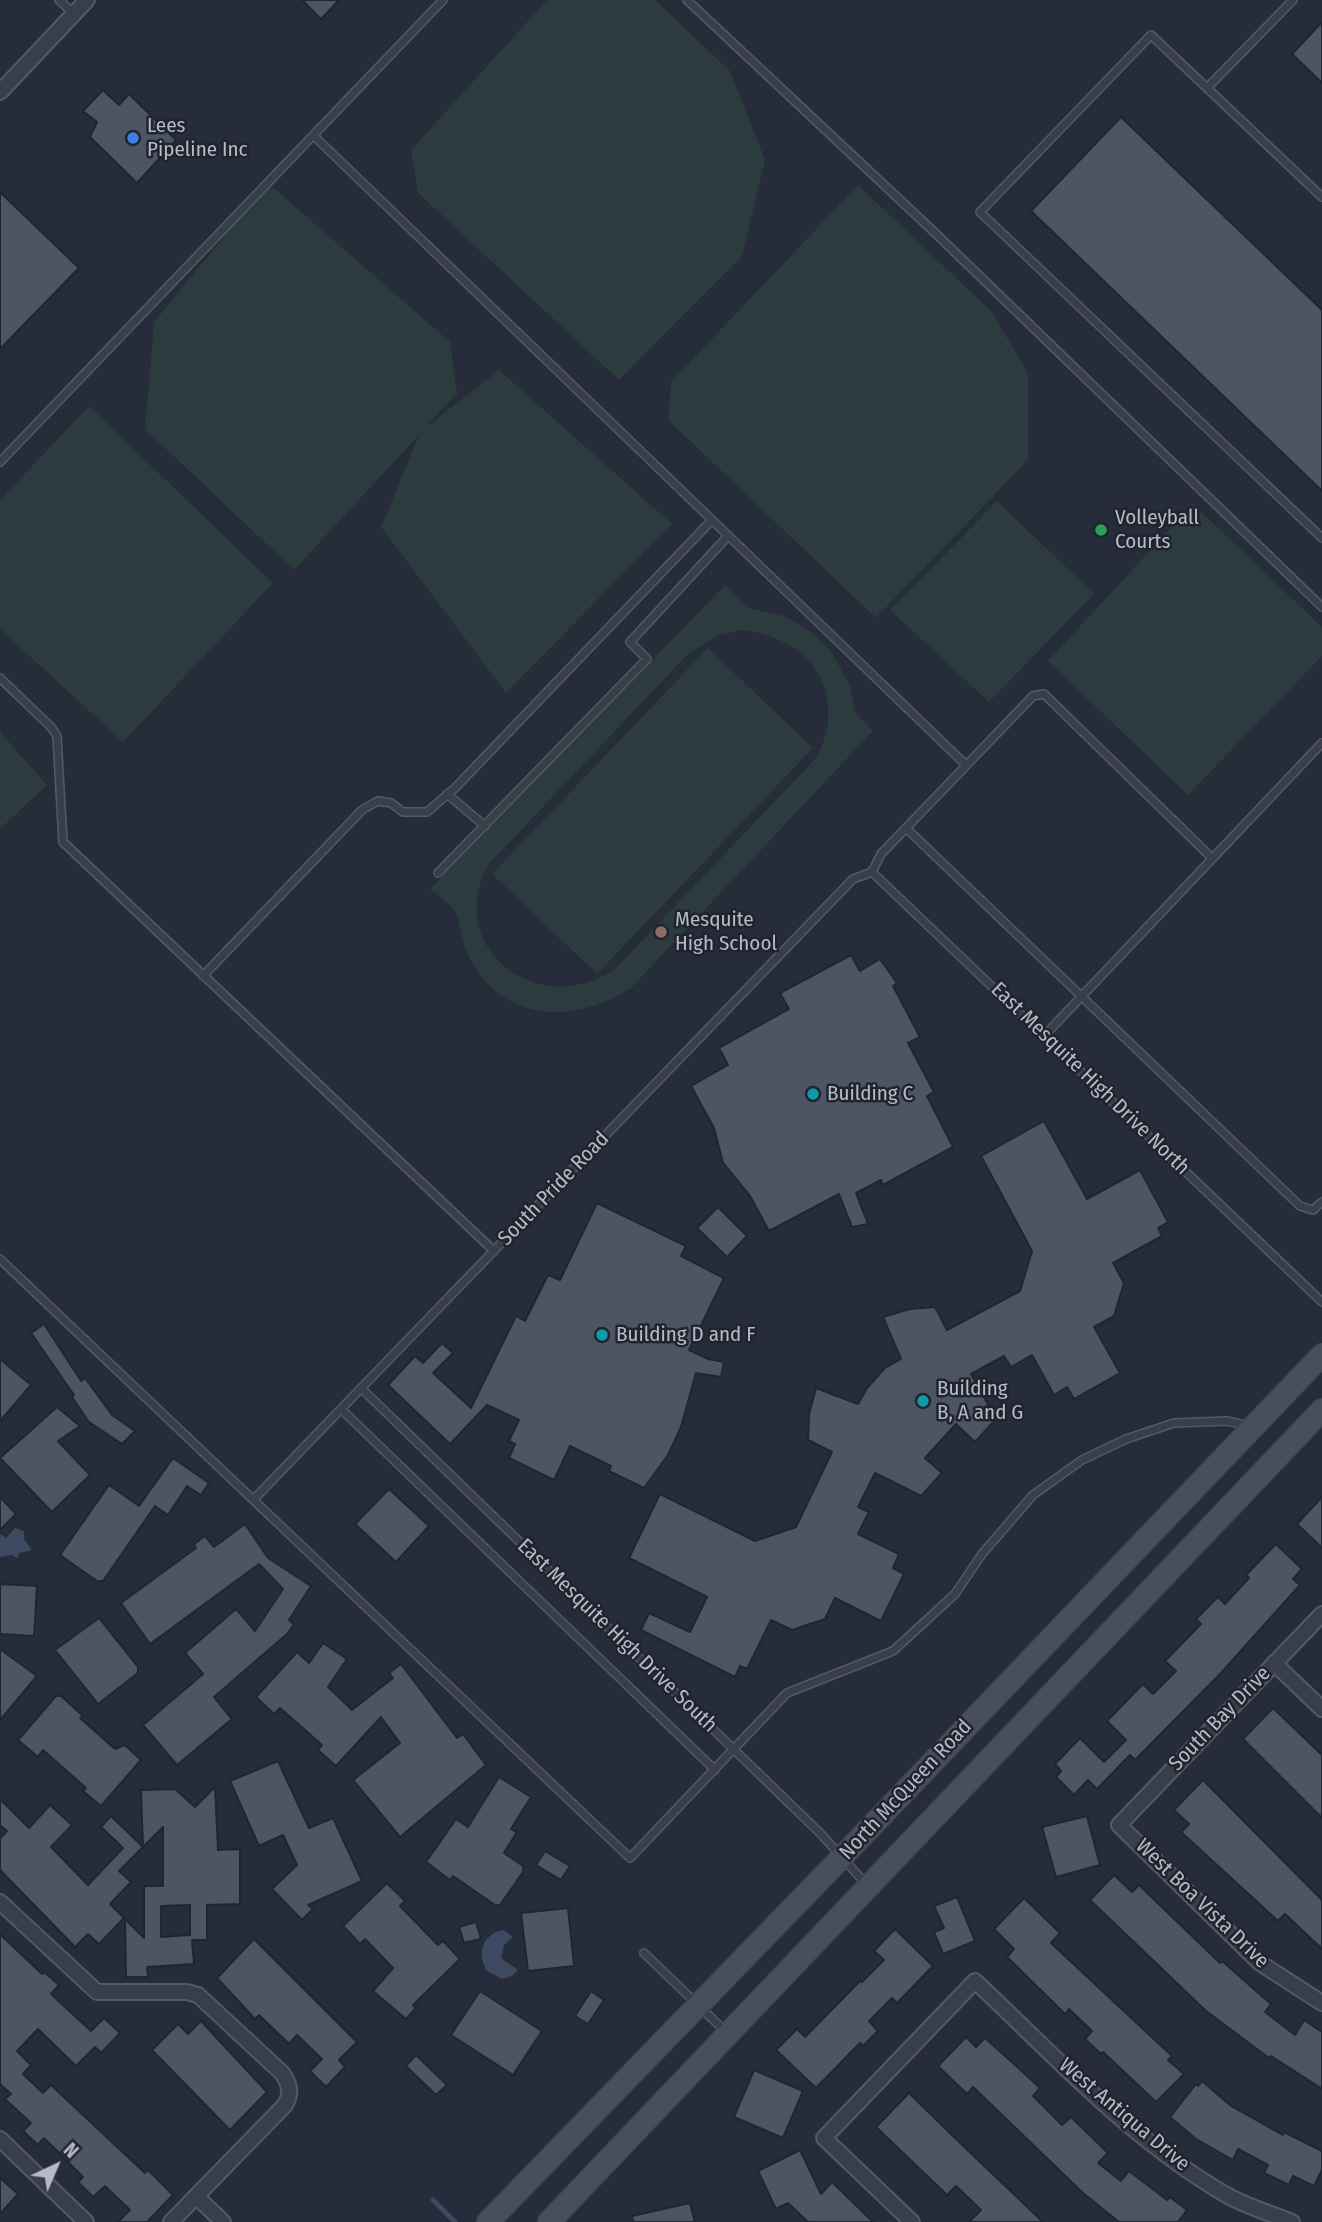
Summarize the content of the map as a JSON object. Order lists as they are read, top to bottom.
{
  "streets": {
    "main road": ["North McQueen Road"],
    "street": ["South Bay Drive", "West Boa Vista Drive", "West Antiqua Drive"],
    "lane": ["East Mesquite High Drive North", "South Pride Road", "East Mesquite High Drive South"]
  },
  "crossings": [
    ["East Mesquite High Drive North", "South Pride Road"],
    ["South Pride Road", "East Mesquite High Drive South"],
    ["East Mesquite High Drive South", "North McQueen Road"],
    ["South Bay Drive", "West Boa Vista Drive"]
  ],
  "places": [
    "Lees Pipeline Inc",
    "Volleyball Courts",
    "Mesquite High School",
    "Building C",
    "Building D and F",
    "Building B, A and G"
  ],
  "north": "top right"
}
